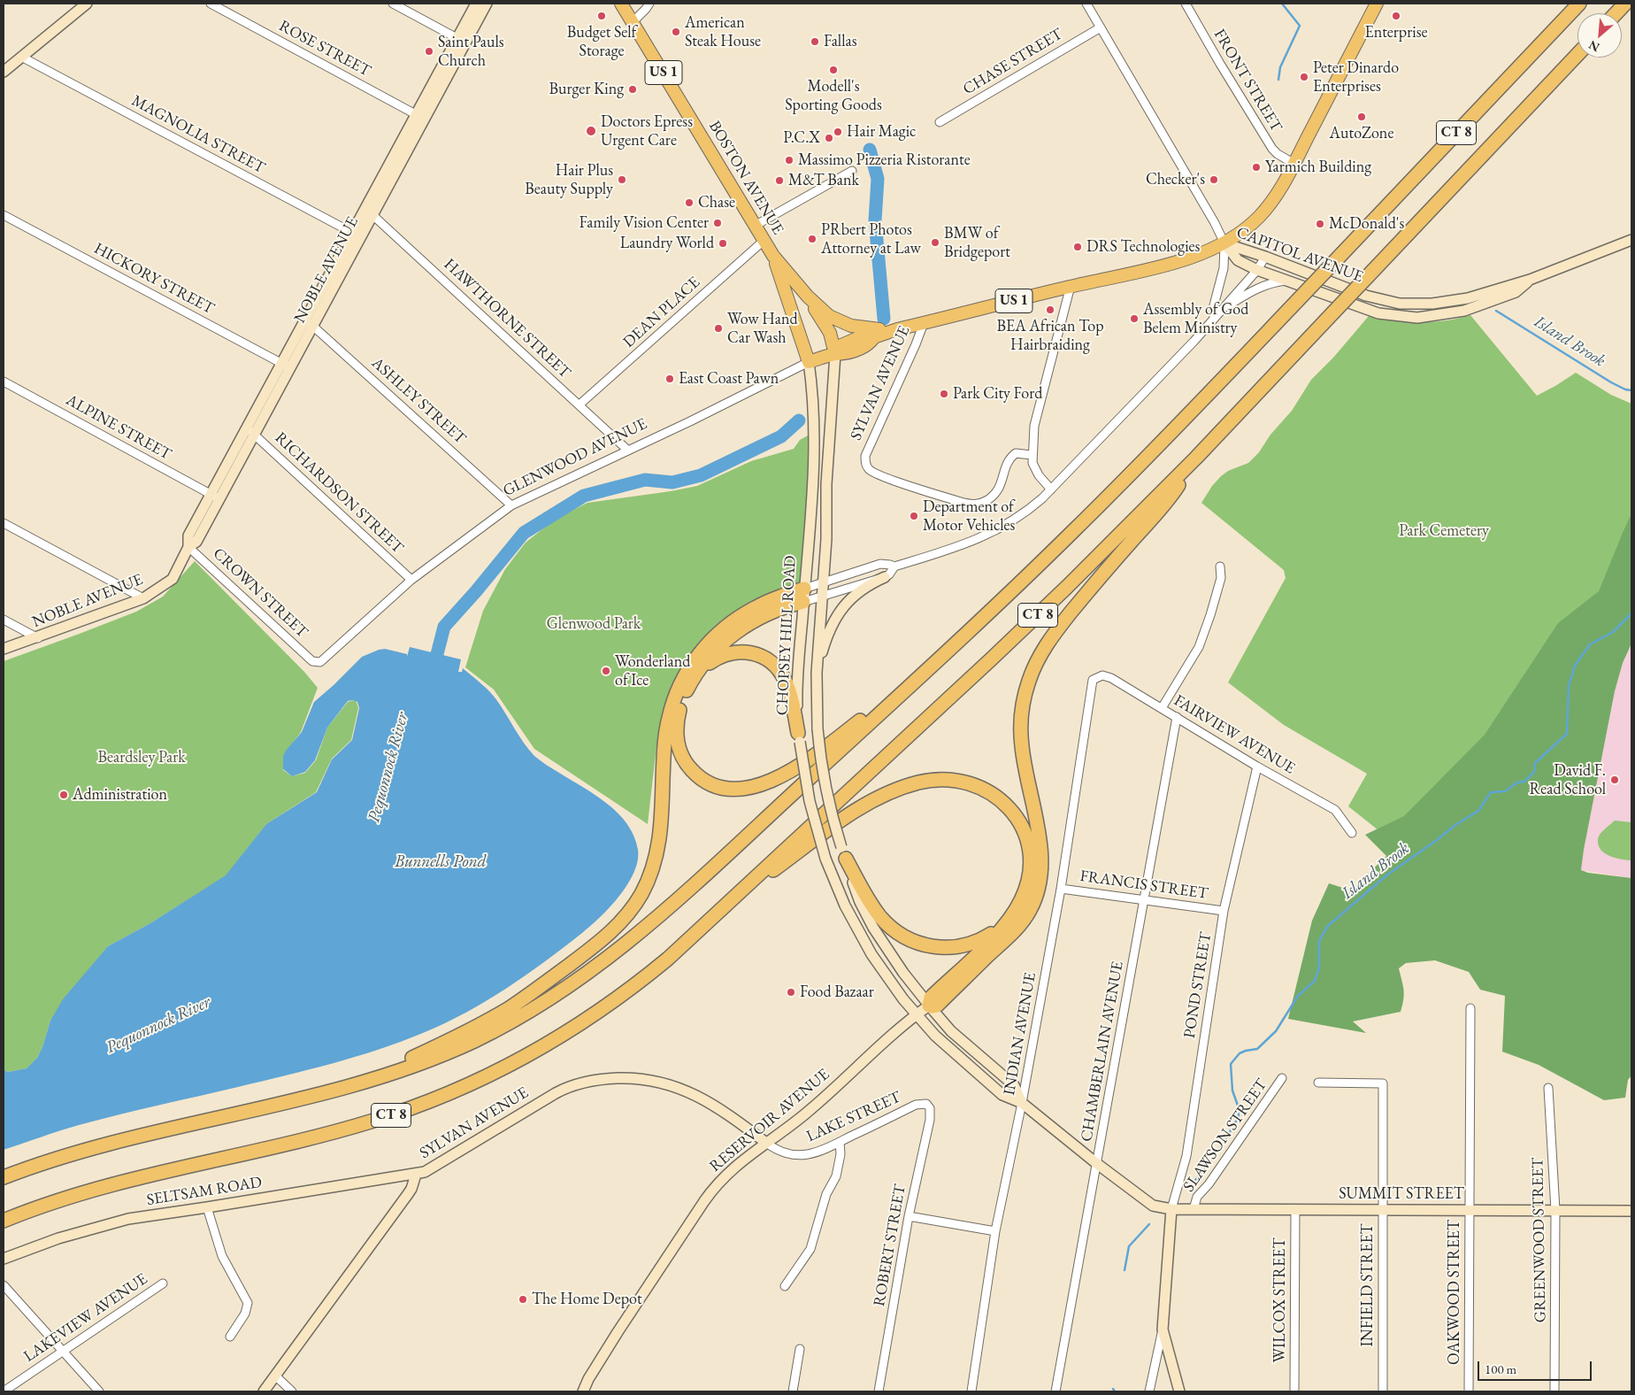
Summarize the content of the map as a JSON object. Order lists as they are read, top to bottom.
{
  "streets": {
    "highway": ["CT 8"],
    "main road": [
      "US 1",
      "BOSTON AVENUE",
      "CAPITOL AVENUE",
      "NOBLE AVENUE",
      "SYLVAN AVENUE",
      "GLENWOOD AVENUE",
      "CHOPSEY HILL ROAD",
      "RESERVOIR AVENUE",
      "SELTSAM ROAD",
      "SUMMIT STREET"
    ],
    "street": [
      "ROSE STREET",
      "CHASE STREET",
      "FRONT STREET",
      "MAGNOLIA STREET",
      "HICKORY STREET",
      "DEAN PLACE",
      "HAWTHORNE STREET",
      "ASHLEY STREET",
      "ALPINE STREET",
      "RICHARDSON STREET",
      "CROWN STREET",
      "FAIRVIEW AVENUE",
      "FRANCIS STREET",
      "POND STREET",
      "INDIAN AVENUE",
      "CHAMBERLAIN AVENUE",
      "LAKE STREET",
      "SLAWSON STREET",
      "GREENWOOD STREET",
      "ROBERT STREET",
      "INFIELD STREET",
      "OAKWOOD STREET",
      "WILCOX STREET",
      "LAKEVIEW AVENUE"
    ]
  },
  "crossings": [
    ["ROSE STREET", "NOBLE AVENUE"],
    ["US 1", "FRONT STREET"],
    ["US 1", "BOSTON AVENUE"],
    ["US 1", "CAPITOL AVENUE"],
    ["US 1", "SYLVAN AVENUE"],
    ["US 1", "GLENWOOD AVENUE"],
    ["US 1", "CHOPSEY HILL ROAD"],
    ["MAGNOLIA STREET", "NOBLE AVENUE"],
    ["BOSTON AVENUE", "DEAN PLACE"],
    ["BOSTON AVENUE", "CHOPSEY HILL ROAD"],
    ["NOBLE AVENUE", "HICKORY STREET"],
    ["NOBLE AVENUE", "HAWTHORNE STREET"],
    ["NOBLE AVENUE", "ASHLEY STREET"],
    ["NOBLE AVENUE", "ALPINE STREET"],
    ["NOBLE AVENUE", "RICHARDSON STREET"],
    ["NOBLE AVENUE", "CROWN STREET"],
    ["DEAN PLACE", "HAWTHORNE STREET"],
    ["HAWTHORNE STREET", "GLENWOOD AVENUE"],
    ["SYLVAN AVENUE", "LAKE STREET"],
    ["SYLVAN AVENUE", "RESERVOIR AVENUE"],
    ["SYLVAN AVENUE", "SELTSAM ROAD"],
    ["ASHLEY STREET", "GLENWOOD AVENUE"],
    ["GLENWOOD AVENUE", "RICHARDSON STREET"],
    ["GLENWOOD AVENUE", "CROWN STREET"],
    ["GLENWOOD AVENUE", "CHOPSEY HILL ROAD"],
    ["CHOPSEY HILL ROAD", "POND STREET"],
    ["CHOPSEY HILL ROAD", "INDIAN AVENUE"],
    ["CHOPSEY HILL ROAD", "CHAMBERLAIN AVENUE"],
    ["CHOPSEY HILL ROAD", "RESERVOIR AVENUE"],
    ["CHOPSEY HILL ROAD", "SUMMIT STREET"],
    ["FAIRVIEW AVENUE", "POND STREET"],
    ["FAIRVIEW AVENUE", "INDIAN AVENUE"],
    ["FAIRVIEW AVENUE", "CHAMBERLAIN AVENUE"],
    ["FRANCIS STREET", "POND STREET"],
    ["FRANCIS STREET", "INDIAN AVENUE"],
    ["FRANCIS STREET", "CHAMBERLAIN AVENUE"],
    ["POND STREET", "SUMMIT STREET"],
    ["LAKE STREET", "RESERVOIR AVENUE"],
    ["LAKE STREET", "ROBERT STREET"],
    ["SLAWSON STREET", "SUMMIT STREET"],
    ["SUMMIT STREET", "GREENWOOD STREET"],
    ["SUMMIT STREET", "INFIELD STREET"],
    ["SUMMIT STREET", "OAKWOOD STREET"],
    ["SUMMIT STREET", "WILCOX STREET"]
  ],
  "water": ["Island Brook", "Pequonnock River", "Bunnells Pond"],
  "parks": ["Park Cemetery", "Glenwood Park", "Beardsley Park"],
  "places": [
    "Budget Self Storage",
    "Enterprise",
    "American Steak House",
    "Fallas",
    "Saint Pauls Church",
    "Modell's Sporting Goods",
    "Peter Dinardo Enterprises",
    "Burger King",
    "AutoZone",
    "Doctors Epress Urgent Care",
    "Hair Magic",
    "P.C.X",
    "Massimo Pizzeria Ristorante",
    "Yarmich Building",
    "Hair Plus Beauty Supply",
    "Checker's",
    "M&T Bank",
    "Chase",
    "Family Vision Center",
    "McDonald's",
    "PRbert Photos Attorney at Law",
    "BMW of Bridgeport",
    "Laundry World",
    "DRS Technologies",
    "BEA African Top Hairbraiding",
    "Assembly of God Belem Ministry",
    "Wow Hand Car Wash",
    "East Coast Pawn",
    "Park City Ford",
    "Department of Motor Vehicles",
    "Wonderland of Ice",
    "David F. Read School",
    "Administration",
    "Food Bazaar",
    "The Home Depot"
  ],
  "scale_bar": "100 m",
  "north": "bottom left"
}
